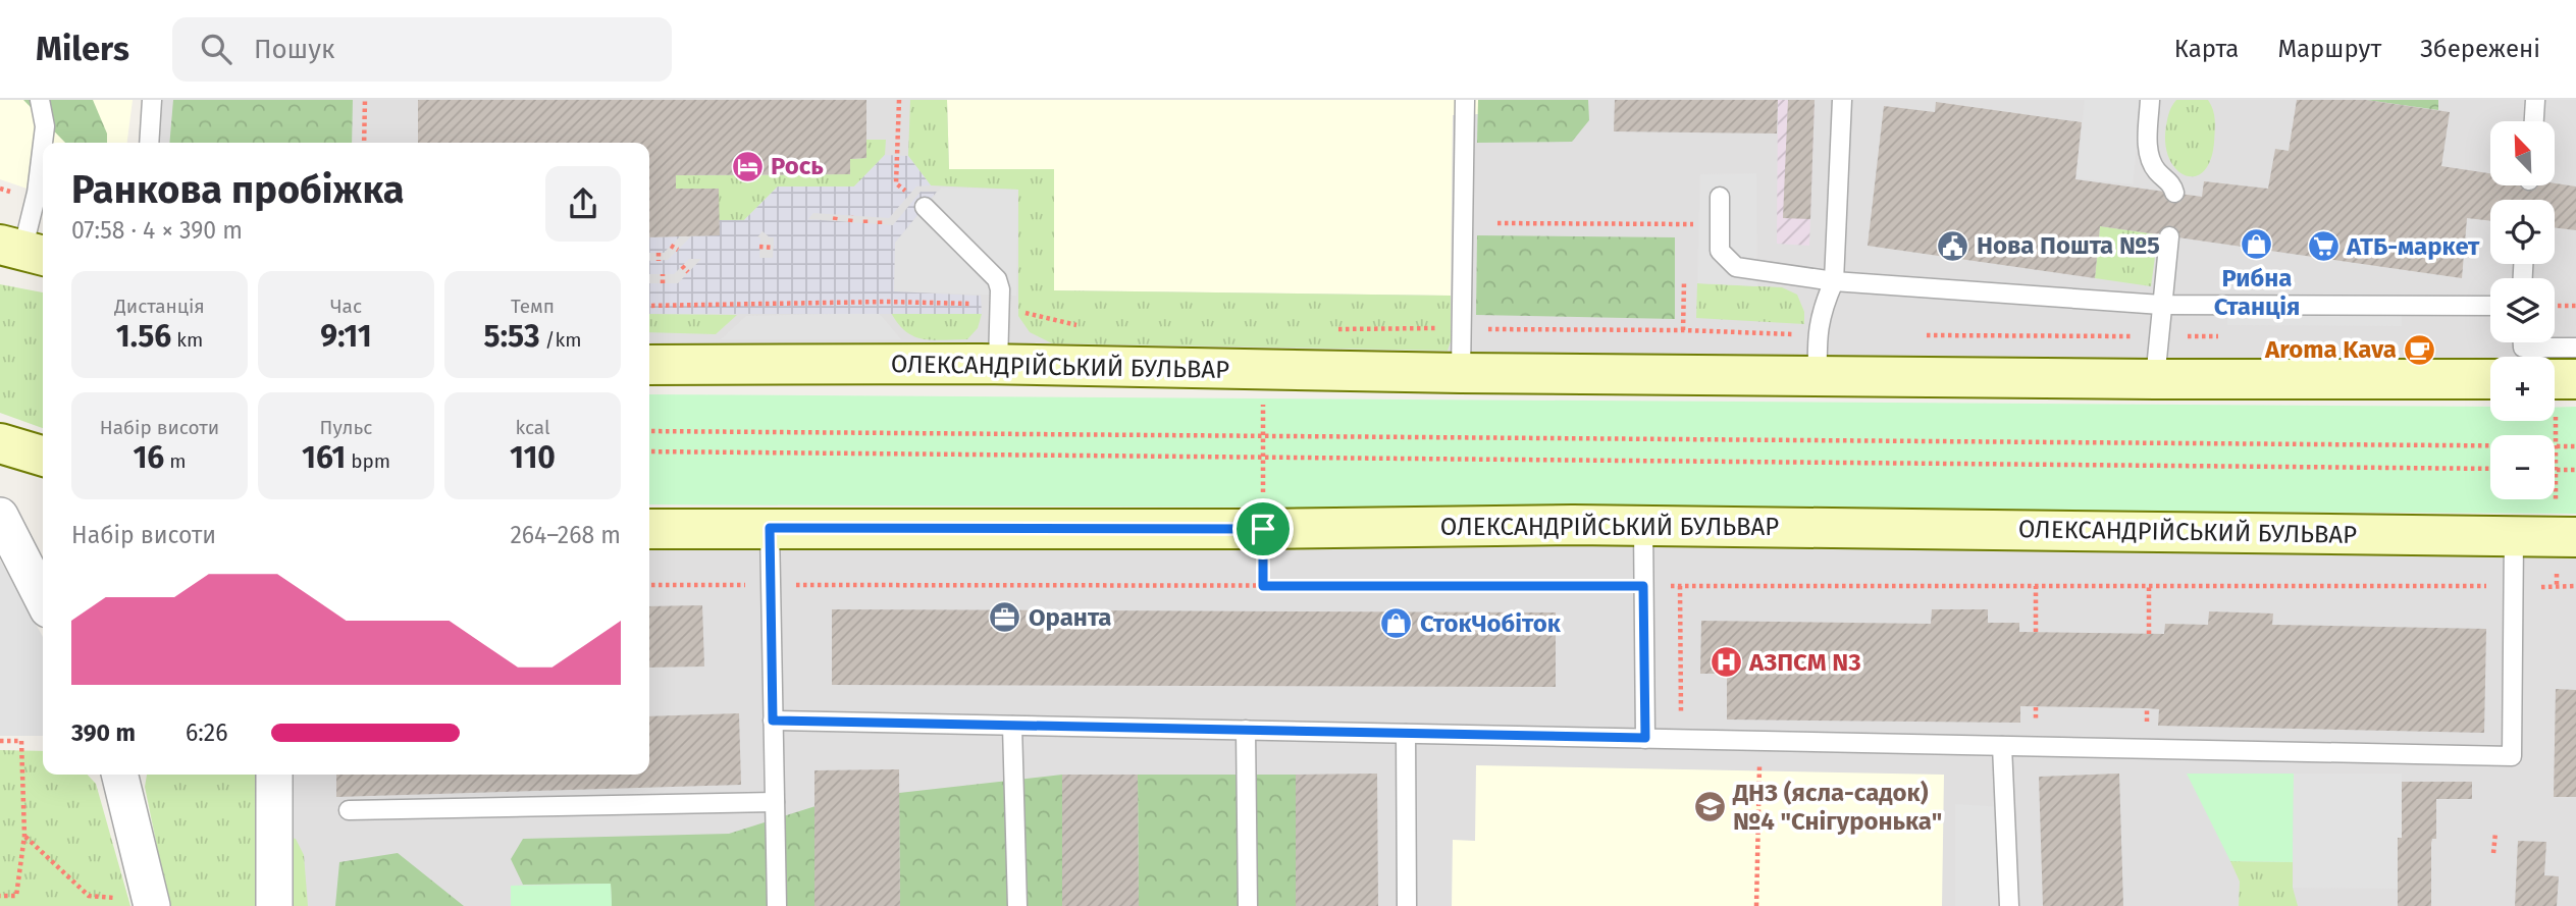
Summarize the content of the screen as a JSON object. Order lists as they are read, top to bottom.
{
  "streets": {
    "main road": ["ОЛЕКСАНДРІЙСЬКИЙ БУЛЬВАР"]
  },
  "places": {
    "hotel": ["Рось"],
    "shop": ["Рибна Станція", "СтокЧобіток"],
    "public building": ["Нова Пошта №5"],
    "supermarket": ["АТБ-маркет"],
    "cafe": ["Aroma Kava"],
    "office": ["Оранта"],
    "hospital": ["АЗПСМ N3"],
    "school or university": ["ДНЗ (ясла-садок) №4 \"Снігуронька\""]
  },
  "north": "top left",
  "page": {
    "header": "Milers",
    "search": "Пошук",
    "nav": ["Карта", "Маршрут", "Збережені"],
    "map_buttons": ["+", "−"],
    "heading": ["Ранкова пробіжка", "07:58 · 4 × 390 m"],
    "stats": [
      ["Дистанція", "1.56 km"],
      ["Час", "9:11"],
      ["Темп", "5:53 /km"],
      ["Набір висоти", "16 m"],
      ["Пульс", "161 bpm"],
      ["kcal", "110"]
    ],
    "chart": ["Набір висоти", "264–268 m"],
    "list": [
      {
        "name": "390 m",
        "note": "6:26"
      }
    ]
  }
}
